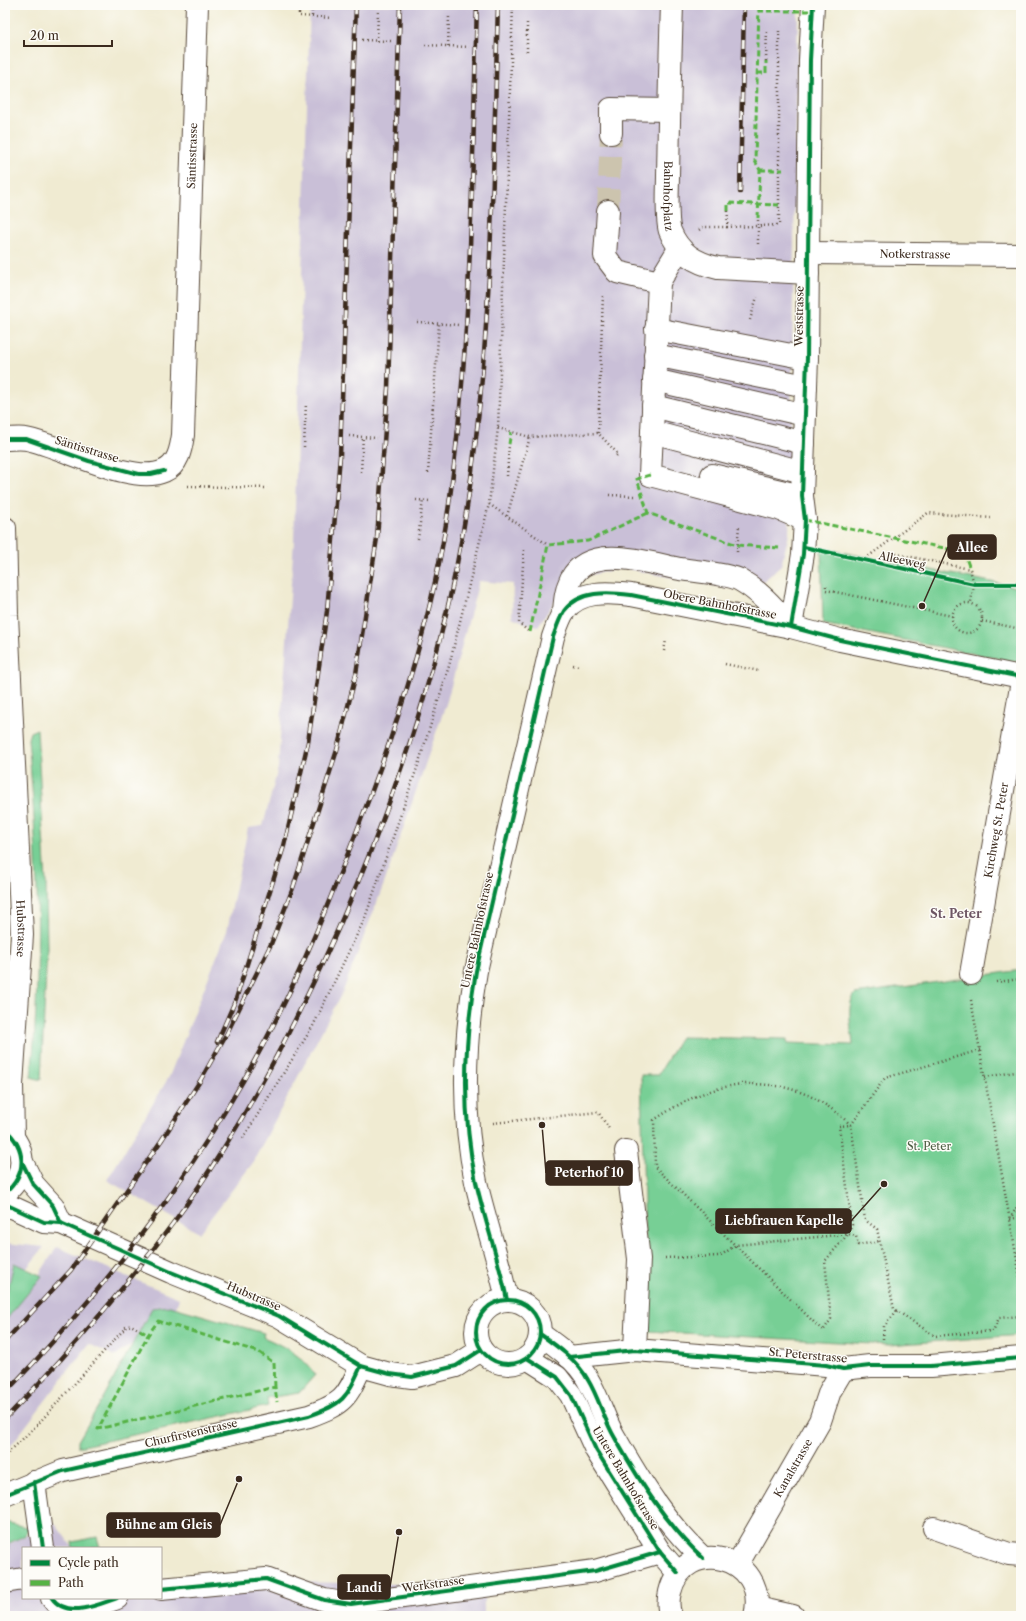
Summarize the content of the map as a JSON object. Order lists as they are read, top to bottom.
{
  "streets": {
    "street": [
      "Säntisstrasse",
      "Bahnhofplatz",
      "Notkerstrasse",
      "Weststrasse",
      "Obere Bahnhofstrasse",
      "Kirchweg St. Peter",
      "Hubstrasse",
      "Untere Bahnhofstrasse",
      "St. Peterstrasse",
      "Churfirstenstrasse",
      "Kanalstrasse",
      "Werkstrasse"
    ],
    "cycle path": ["Alleeweg"]
  },
  "crossings": [
    ["Bahnhofplatz", "Notkerstrasse"],
    ["Bahnhofplatz", "Weststrasse"],
    ["Notkerstrasse", "Weststrasse"],
    ["Weststrasse", "Obere Bahnhofstrasse"],
    ["Obere Bahnhofstrasse", "Untere Bahnhofstrasse"],
    ["Hubstrasse", "Untere Bahnhofstrasse"],
    ["Hubstrasse", "Churfirstenstrasse"],
    ["Untere Bahnhofstrasse", "St. Peterstrasse"],
    ["Untere Bahnhofstrasse", "Werkstrasse"],
    ["St. Peterstrasse", "Kanalstrasse"]
  ],
  "districts": ["St. Peter"],
  "parks": ["St. Peter"],
  "places": [
    "Allee",
    "Peterhof 10",
    "Liebfrauen Kapelle",
    "Bühne am Gleis",
    "Landi"
  ],
  "legend": ["Cycle path", "Path"],
  "scale_bar": "20 m"
}
